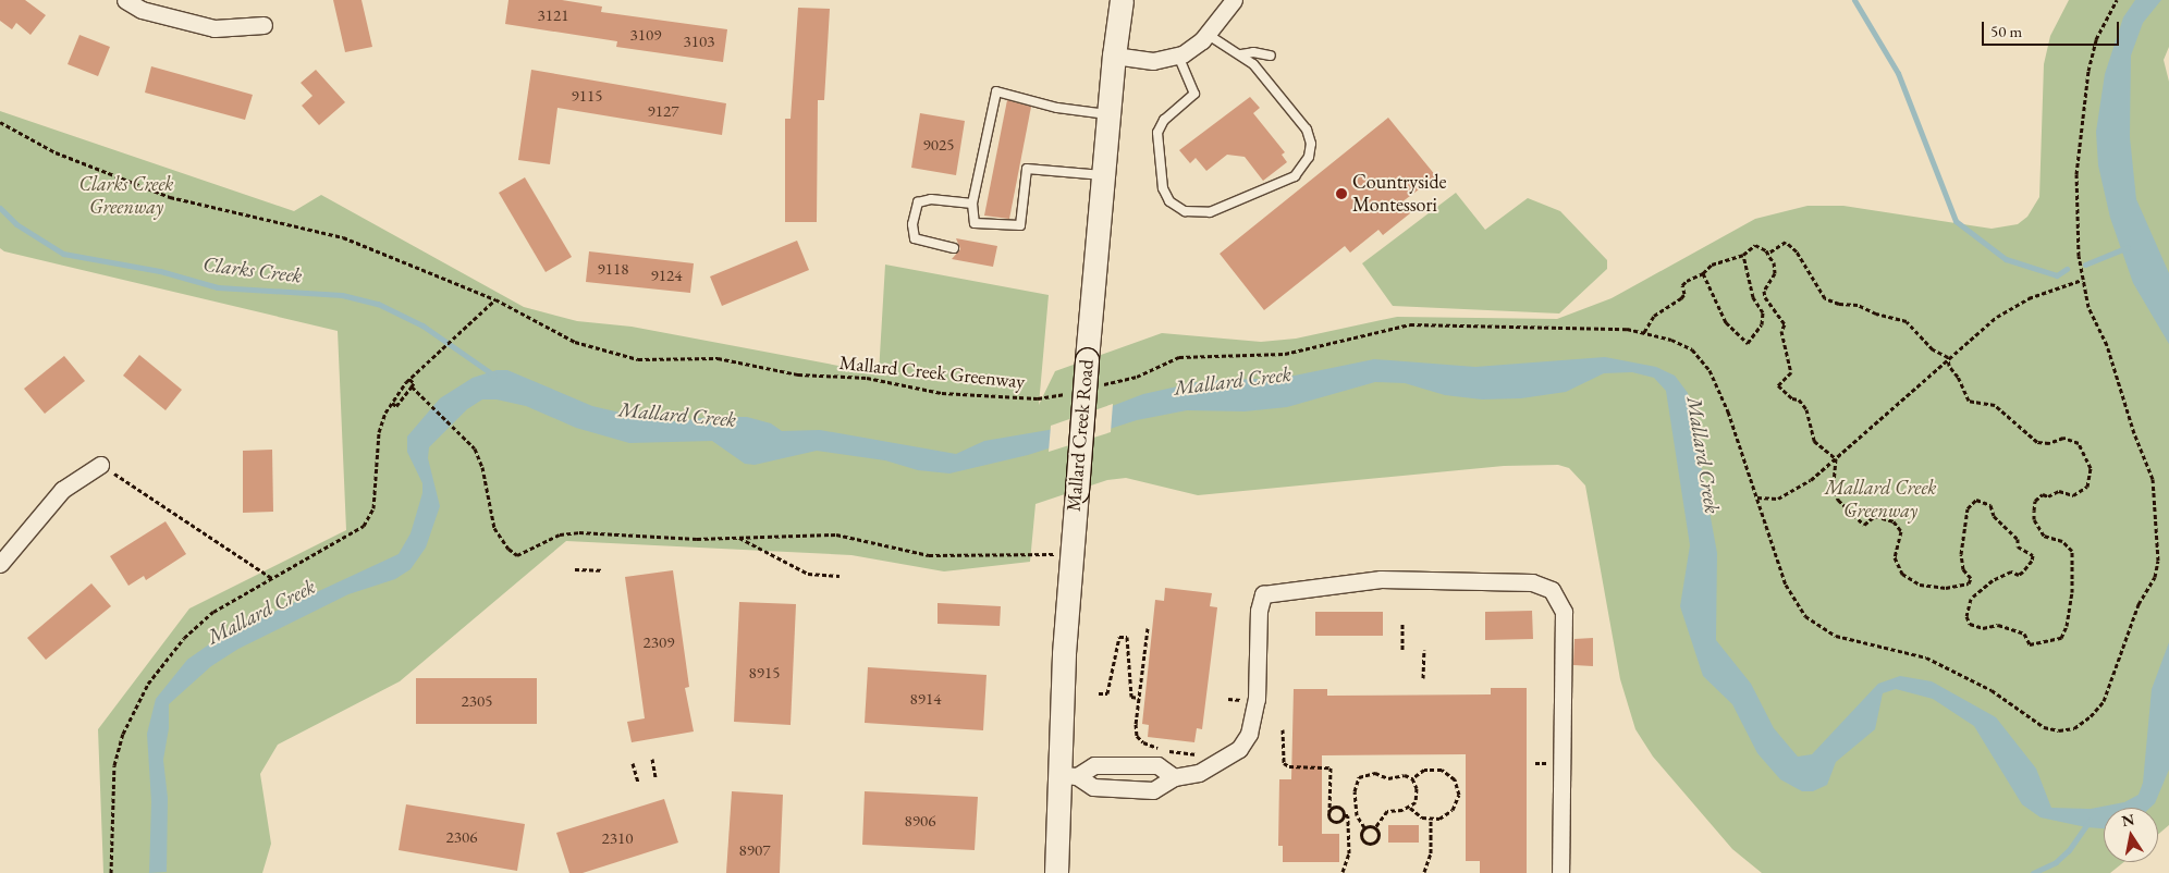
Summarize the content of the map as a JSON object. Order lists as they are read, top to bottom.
{
  "streets": {
    "main road": ["Mallard Creek Road"],
    "path": ["Mallard Creek Greenway"]
  },
  "water": ["Clarks Creek", "Mallard Creek"],
  "parks": ["Clarks Creek Greenway", "Mallard Creek Greenway"],
  "places": ["Countryside Montessori"],
  "house_numbers": [
    "3121",
    "3109",
    "3103",
    "9115",
    "9127",
    "9025",
    "9118",
    "9124",
    "2309",
    "8915",
    "8914",
    "2305",
    "8906",
    "2306",
    "2310",
    "8907"
  ],
  "scale_bar": "50 m",
  "north": "top"
}
